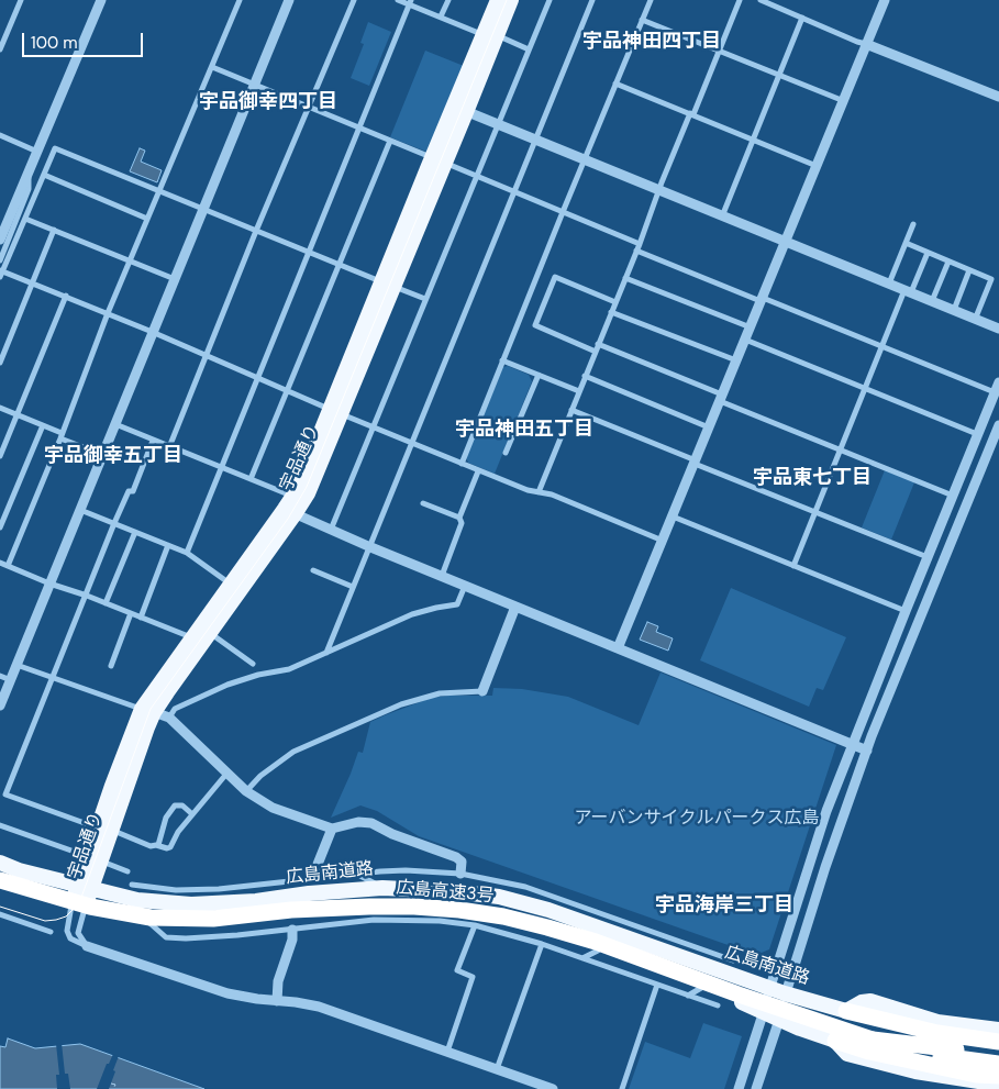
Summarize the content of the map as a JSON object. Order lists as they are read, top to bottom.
{
  "streets": {
    "highway": ["宇品通り", "広島南道路", "広島高速3号"]
  },
  "crossings": [
    ["宇品通り", "広島南道路"]
  ],
  "districts": [
    "宇品神田四丁目",
    "宇品御幸四丁目",
    "宇品神田五丁目",
    "宇品御幸五丁目",
    "宇品東七丁目",
    "宇品海岸三丁目"
  ],
  "parks": ["アーバンサイクルパークス広島"],
  "scale_bar": "100 m"
}
